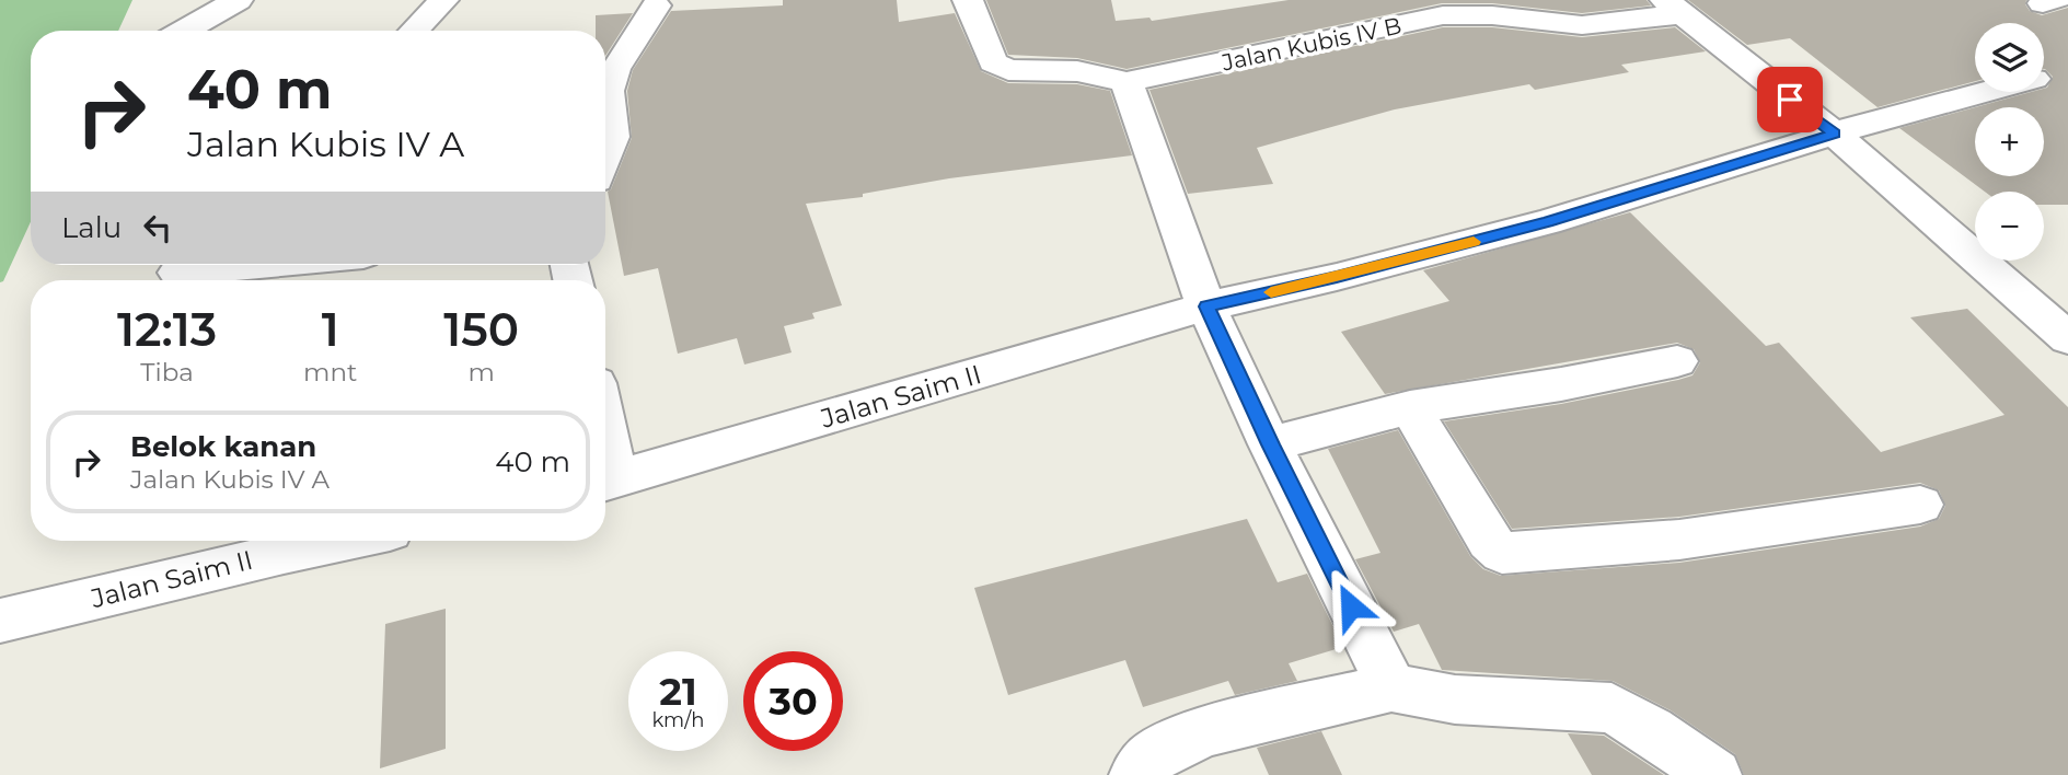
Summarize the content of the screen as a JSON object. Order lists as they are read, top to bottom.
{
  "streets": {
    "street": ["Jalan Kubis IV B", "Jalan Saim II"]
  },
  "page": {
    "map_buttons": ["+", "−"],
    "turn": ["40 m", "Jalan Kubis IV A"],
    "then": "Lalu",
    "eta": [
      "12:13",
      "Tiba",
      "1",
      "mnt",
      "150",
      "m"
    ],
    "list": [
      {
        "name": "Belok kanan",
        "note": "Jalan Kubis IV A",
        "value": "40 m"
      }
    ],
    "speed": "21 km/h",
    "limit": "30"
  }
}
